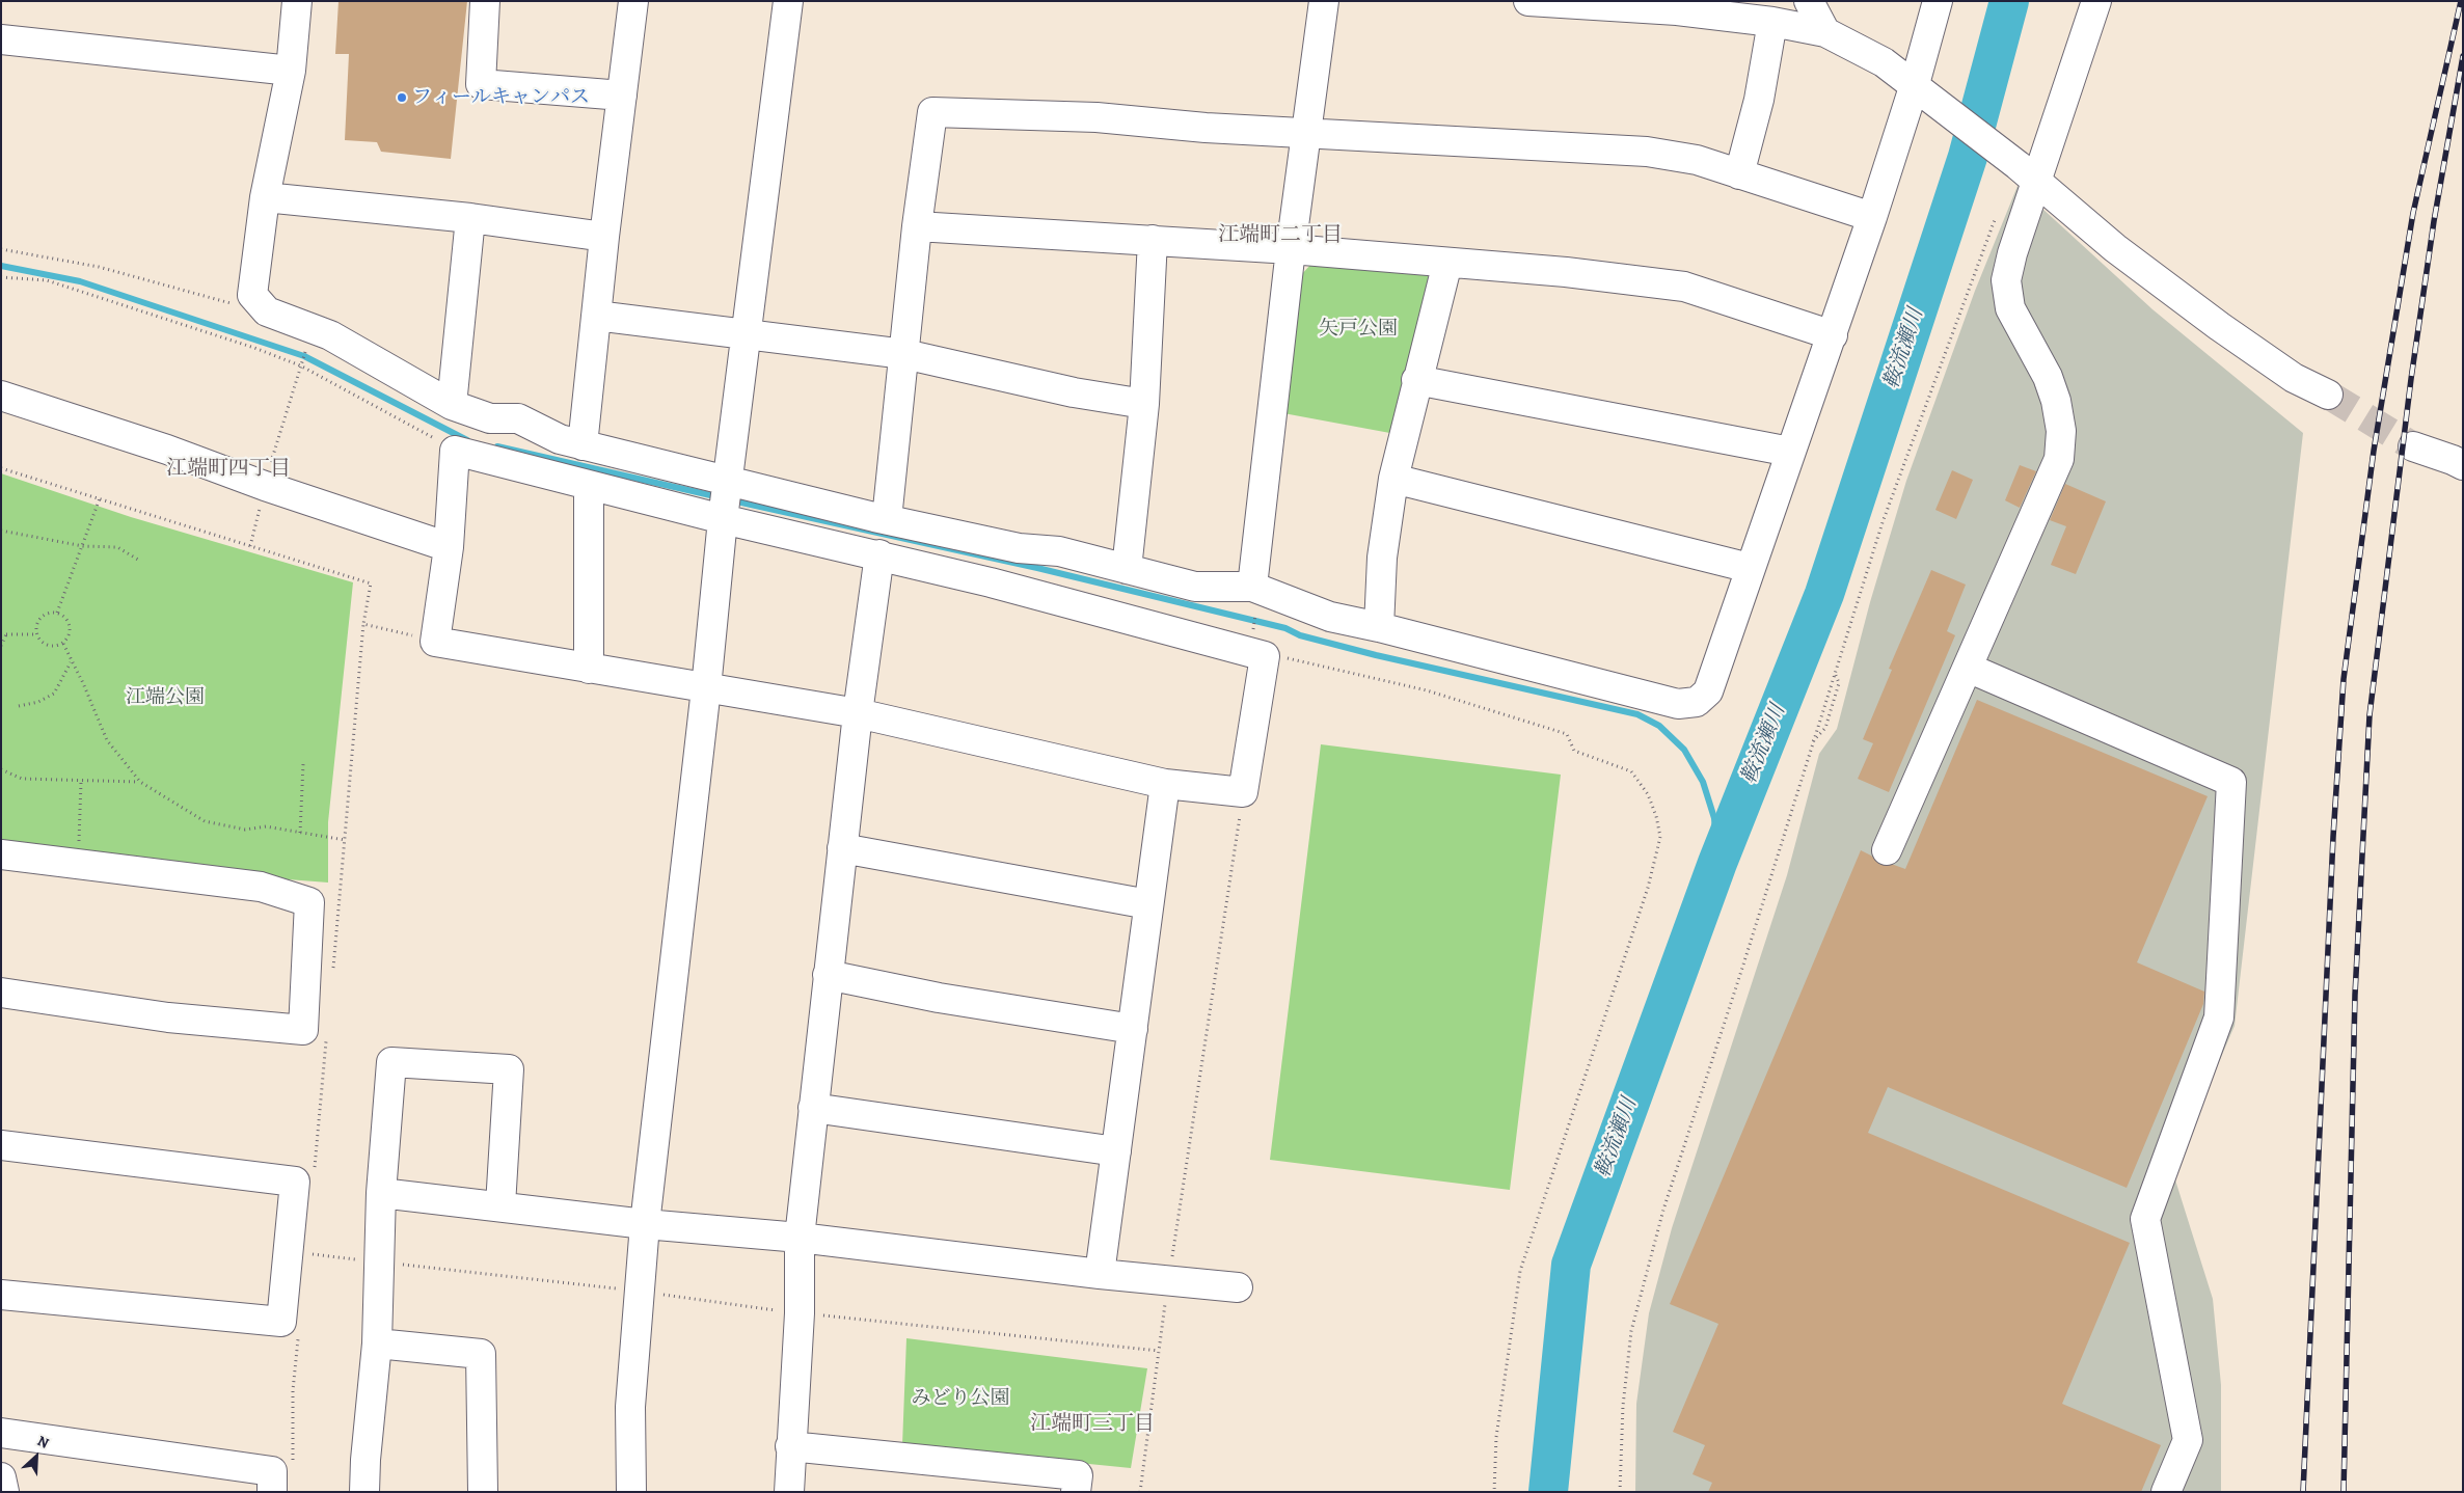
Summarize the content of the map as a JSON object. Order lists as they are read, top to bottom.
{
  "districts": ["江端町二丁目", "江端町四丁目", "江端町三丁目"],
  "water": ["鞍流瀬川"],
  "parks": ["矢戸公園", "江端公園", "みどり公園"],
  "places": ["フィールキャンパス"],
  "north": "top right"
}
